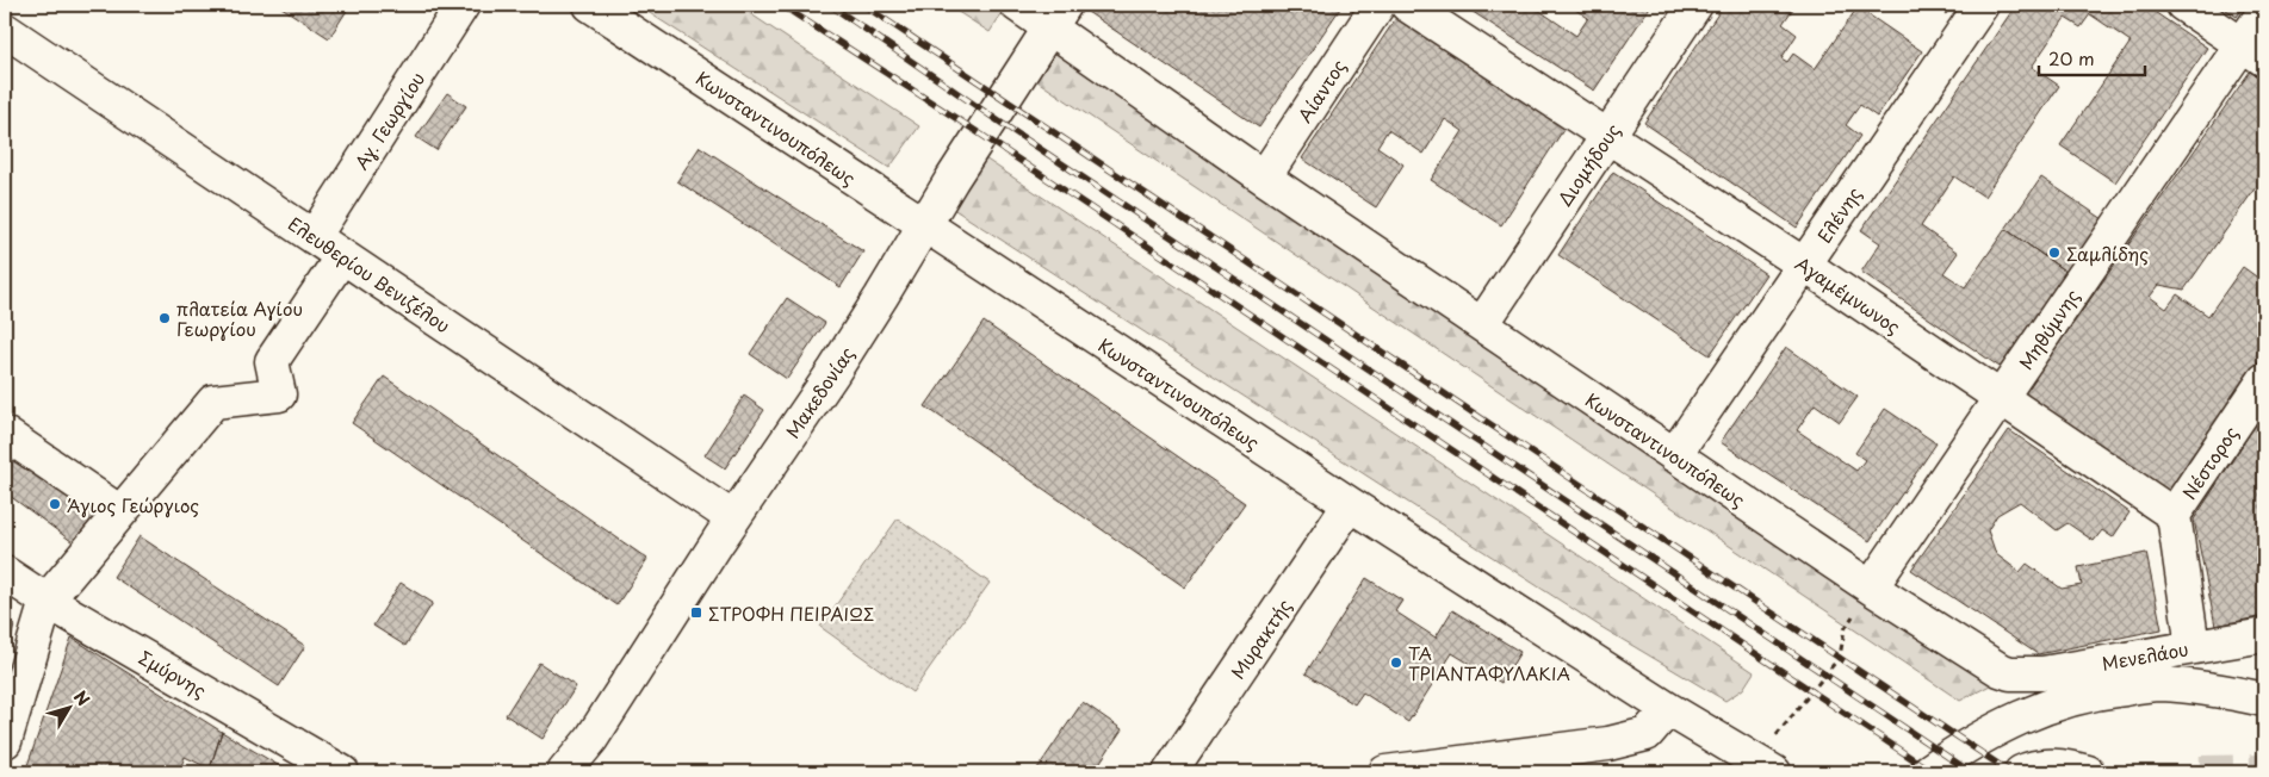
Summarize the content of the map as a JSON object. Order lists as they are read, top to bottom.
{
  "streets": {
    "street": [
      "Αίαντος",
      "Αγ. Γεωργίου",
      "Κωνσταντινουπόλεως",
      "Διομήδους",
      "Ελένης",
      "Ελευθερίου Βενιζέλου",
      "Αγαμέμνωνος",
      "Μηθύμνης",
      "Μακεδονίας",
      "Νέστορος",
      "Μυρακτής",
      "Μενελάου",
      "Σμύρνης"
    ]
  },
  "crossings": [
    ["Αίαντος", "Κωνσταντινουπόλεως"],
    ["Αγ. Γεωργίου", "Ελευθερίου Βενιζέλου"],
    ["Κωνσταντινουπόλεως", "Διομήδους"],
    ["Κωνσταντινουπόλεως", "Ελένης"],
    ["Κωνσταντινουπόλεως", "Μηθύμνης"],
    ["Κωνσταντινουπόλεως", "Μακεδονίας"],
    ["Κωνσταντινουπόλεως", "Μυρακτής"],
    ["Κωνσταντινουπόλεως", "Μενελάου"],
    ["Διομήδους", "Αγαμέμνωνος"],
    ["Ελένης", "Αγαμέμνωνος"],
    ["Ελευθερίου Βενιζέλου", "Μακεδονίας"],
    ["Αγαμέμνωνος", "Μηθύμνης"],
    ["Αγαμέμνωνος", "Νέστορος"]
  ],
  "places": {
    "other": [
      "Σαμλίδης",
      "πλατεία Αγίου Γεωργίου",
      "Άγιος Γεώργιος",
      "ΤΑ ΤΡΙΑΝΤΑΦΥΛΑΚΙΑ"
    ],
    "transit": ["ΣΤΡΟΦΗ ΠΕΙΡΑΙΩΣ"]
  },
  "scale_bar": "20 m",
  "north": "top right"
}
